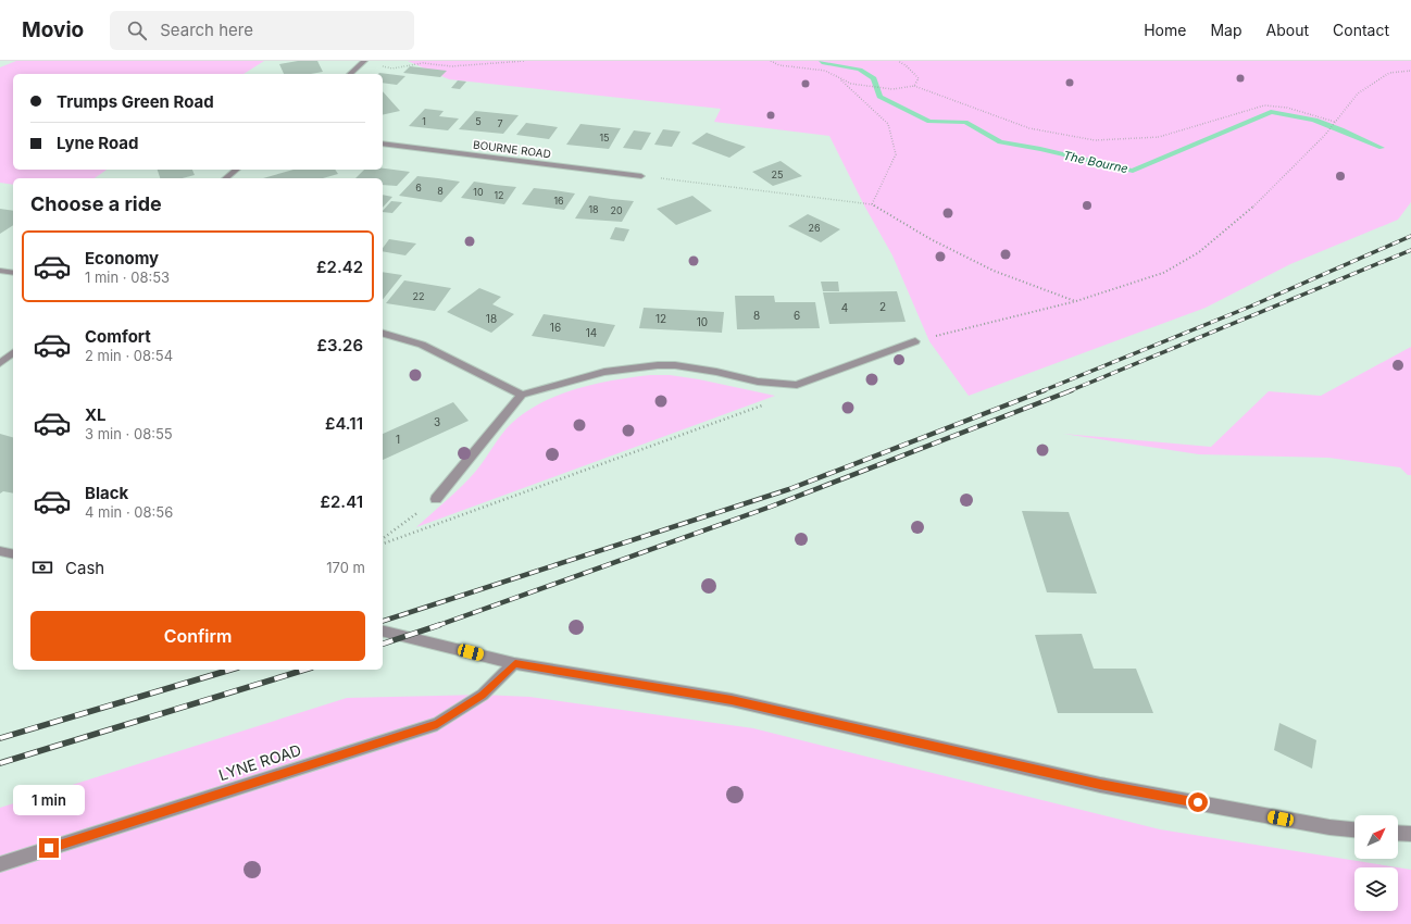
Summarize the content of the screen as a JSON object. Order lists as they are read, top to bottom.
{
  "streets": {
    "street": ["BOURNE ROAD", "LYNE ROAD"]
  },
  "water": ["The Bourne"],
  "house_numbers": [
    "1",
    "5",
    "7",
    "15",
    "25",
    "6",
    "8",
    "10",
    "12",
    "16",
    "18",
    "20",
    "26",
    "22",
    "2",
    "4",
    "8",
    "6",
    "18",
    "12",
    "10",
    "16",
    "14",
    "3",
    "1"
  ],
  "north": "top right",
  "page": {
    "header": "Movio",
    "search": "Search here",
    "nav": [
      "Home",
      "Map",
      "About",
      "Contact"
    ],
    "banner": ["Trumps Green Road", "Lyne Road"],
    "heading": "Choose a ride",
    "list": [
      {
        "name": "Economy",
        "note": "1 min · 08:53",
        "value": "£2.42"
      },
      {
        "name": "Comfort",
        "note": "2 min · 08:54",
        "value": "£3.26"
      },
      {
        "name": "XL",
        "note": "3 min · 08:55",
        "value": "£4.11"
      },
      {
        "name": "Black",
        "note": "4 min · 08:56",
        "value": "£2.41"
      }
    ],
    "pay": ["Cash", "170 m"],
    "buttons": "Confirm",
    "bubble": "1 min"
  }
}
